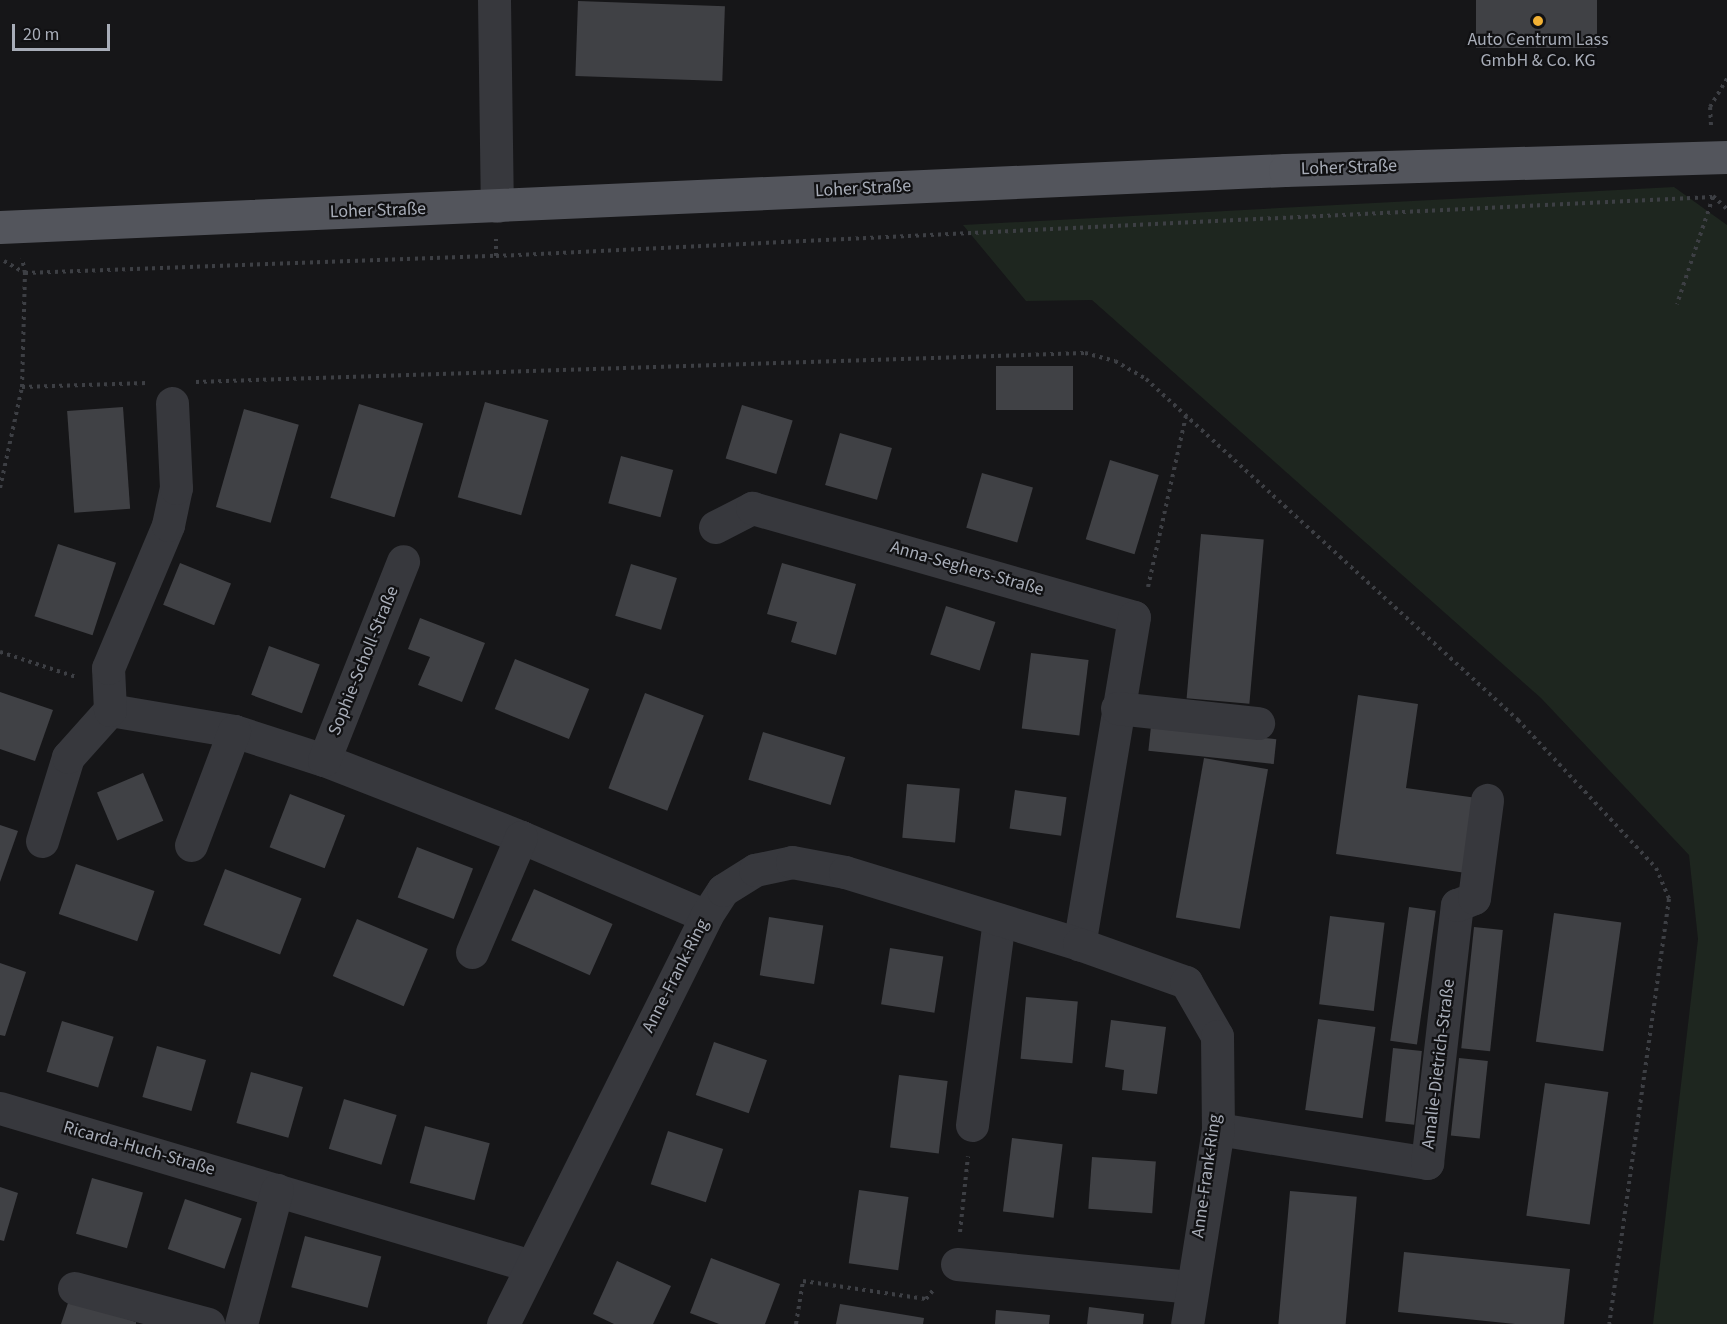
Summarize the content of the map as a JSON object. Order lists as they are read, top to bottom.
{
  "streets": {
    "main road": ["Loher Straße"],
    "street": [
      "Anna-Seghers-Straße",
      "Sophie-Scholl-Straße",
      "Anne-Frank-Ring",
      "Amalie-Dietrich-Straße",
      "Ricarda-Huch-Straße"
    ]
  },
  "crossings": [
    ["Anne-Frank-Ring", "Amalie-Dietrich-Straße"],
    ["Anne-Frank-Ring", "Ricarda-Huch-Straße"]
  ],
  "places": ["Auto Centrum Lass GmbH & Co. KG"],
  "scale_bar": "20 m"
}
